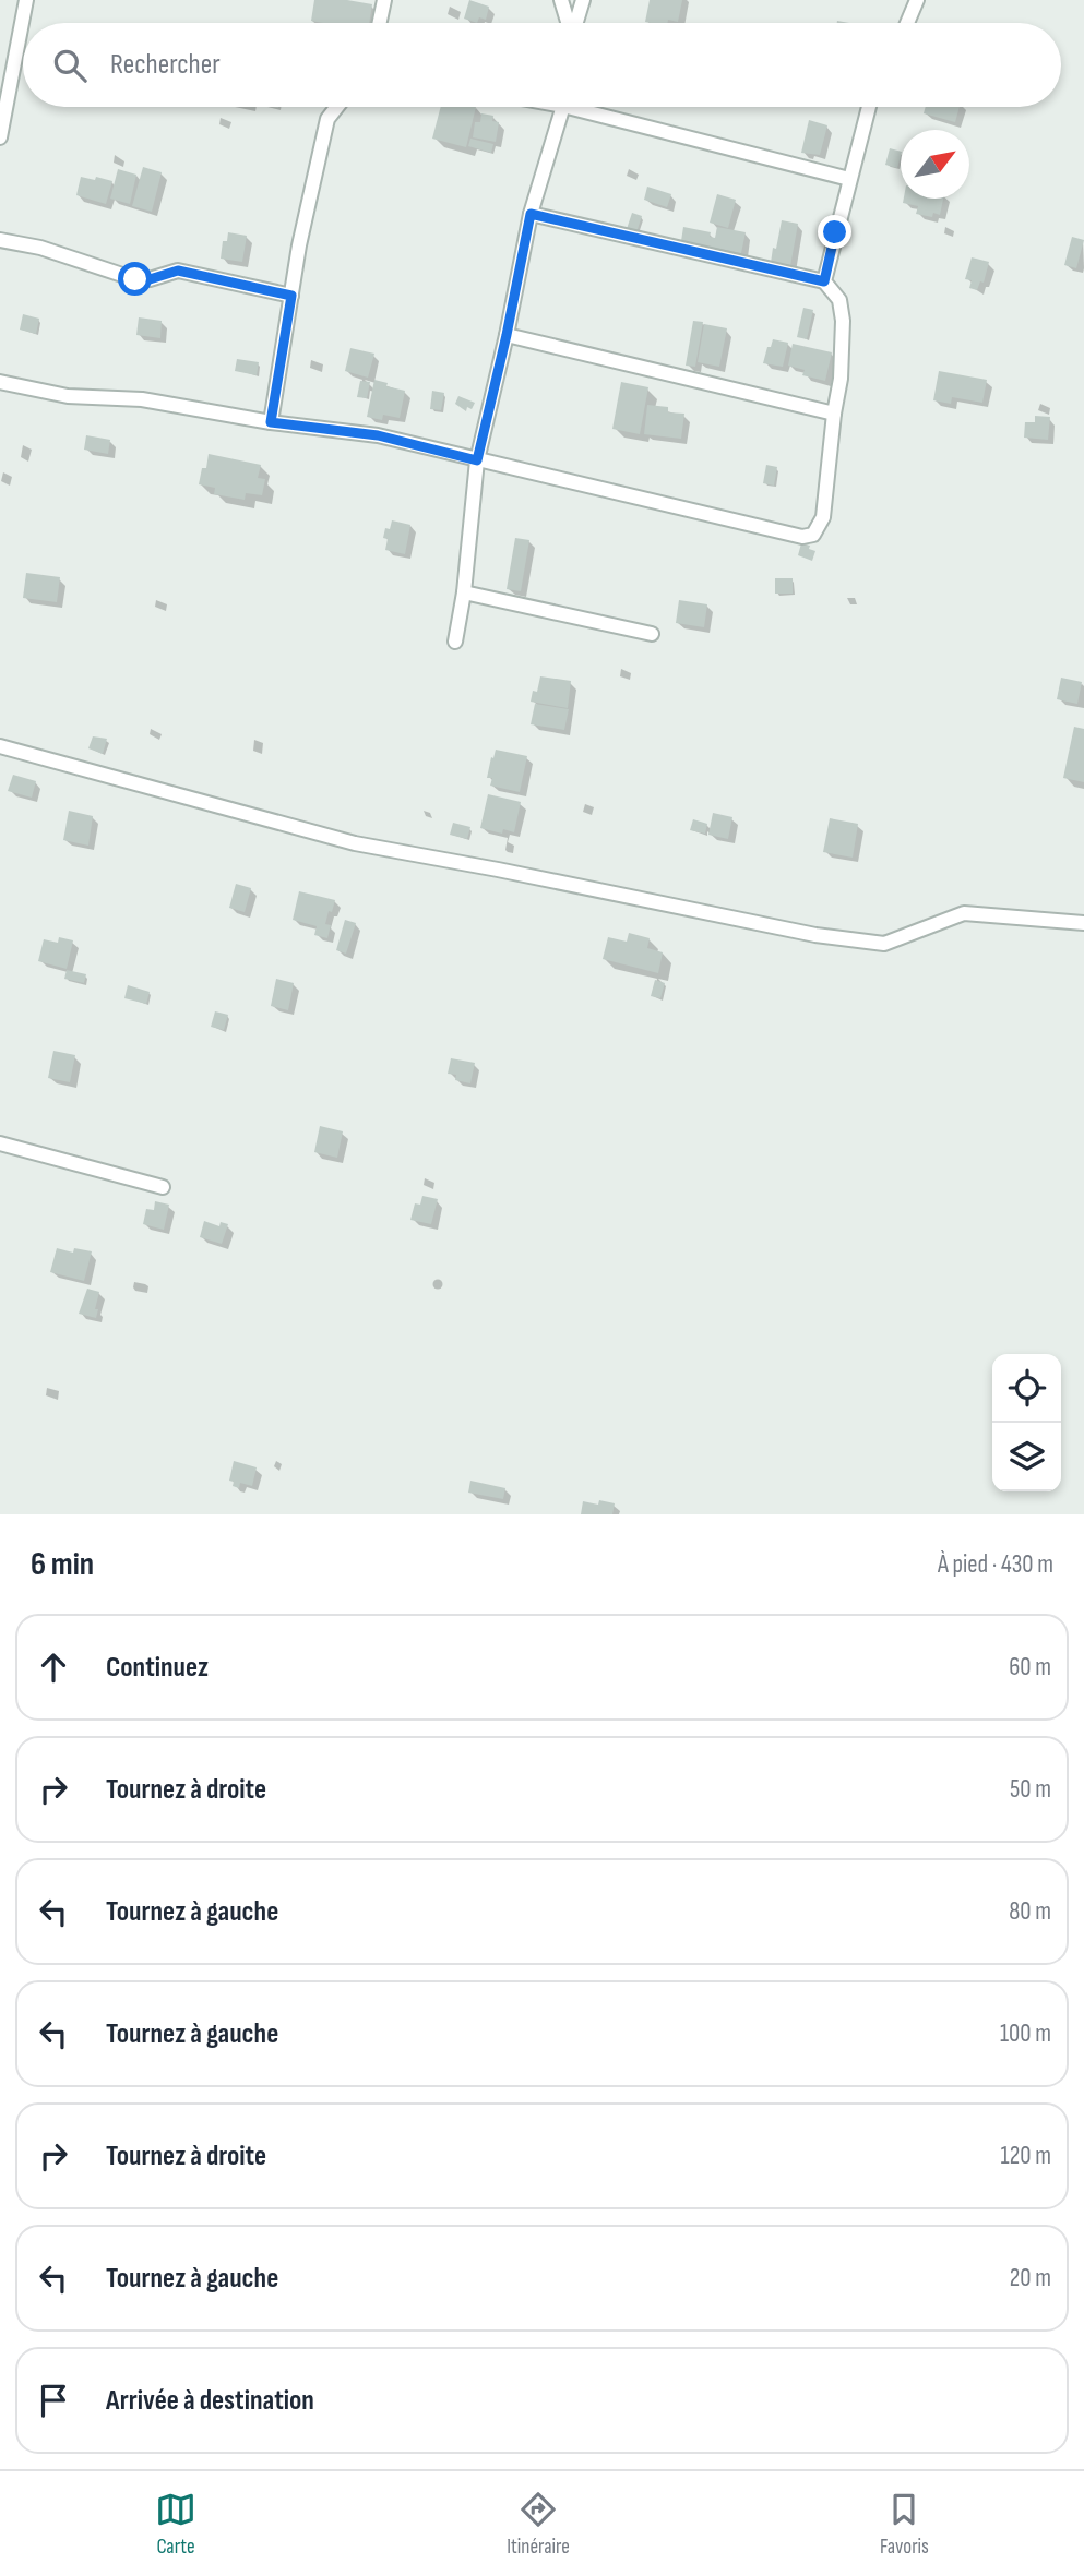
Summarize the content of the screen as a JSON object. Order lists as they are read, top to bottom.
{
  "north": "top right",
  "page": {
    "search": "Rechercher",
    "heading": ["6 min", "À pied · 430 m"],
    "list": [
      ["Continuez", "60 m"],
      ["Tournez à droite", "50 m"],
      ["Tournez à gauche", "80 m"],
      ["Tournez à gauche", "100 m"],
      ["Tournez à droite", "120 m"],
      ["Tournez à gauche", "20 m"],
      "Arrivée à destination"
    ],
    "nav": ["Carte", "Itinéraire", "Favoris"]
  }
}
